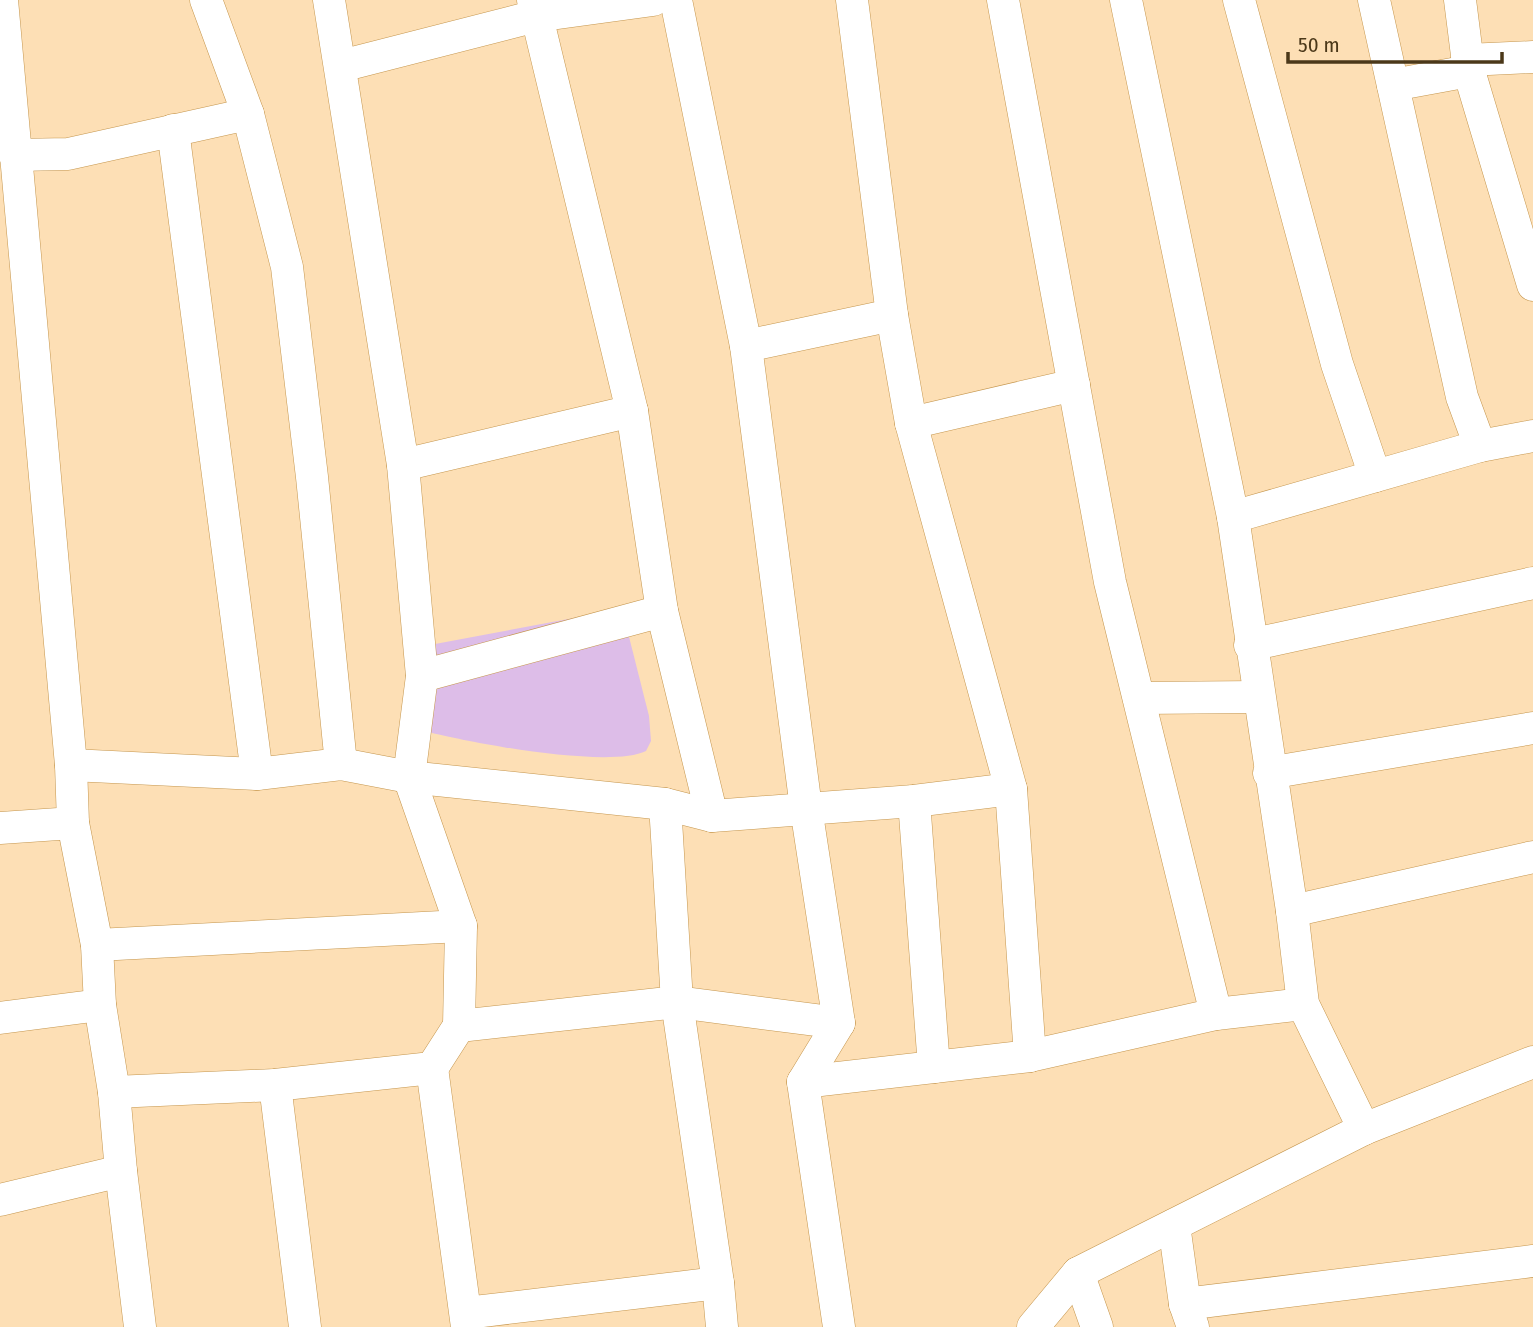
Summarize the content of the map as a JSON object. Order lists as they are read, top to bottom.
{
  "scale_bar": "50 m"
}
